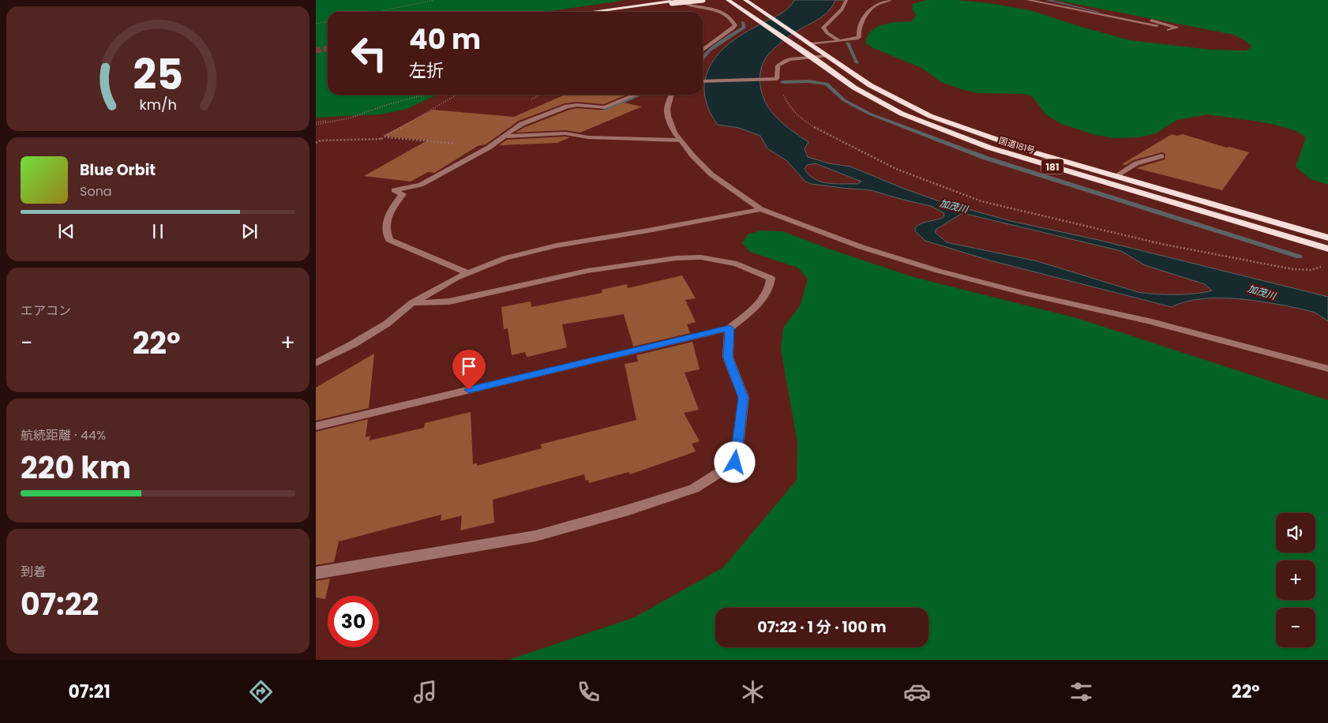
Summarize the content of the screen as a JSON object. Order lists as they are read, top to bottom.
{
  "streets": {
    "highway": ["国道181号", "181"]
  },
  "water": ["加茂川"],
  "page": {
    "turn": ["40 m", "左折"],
    "song": ["Blue Orbit", "Sona"],
    "tile": [
      "エアコン",
      ["航続距離 · 44%", "220 km"],
      ["到着", "07:22"]
    ],
    "heat": ["−", "22°", "+"],
    "map_buttons": ["+", "−"],
    "limit": "30",
    "trip": "07:22 · 1 分 · 100 m",
    "tabs": ["07:21", "22°"],
    "gauge": ["25", "km/h"]
  }
}
